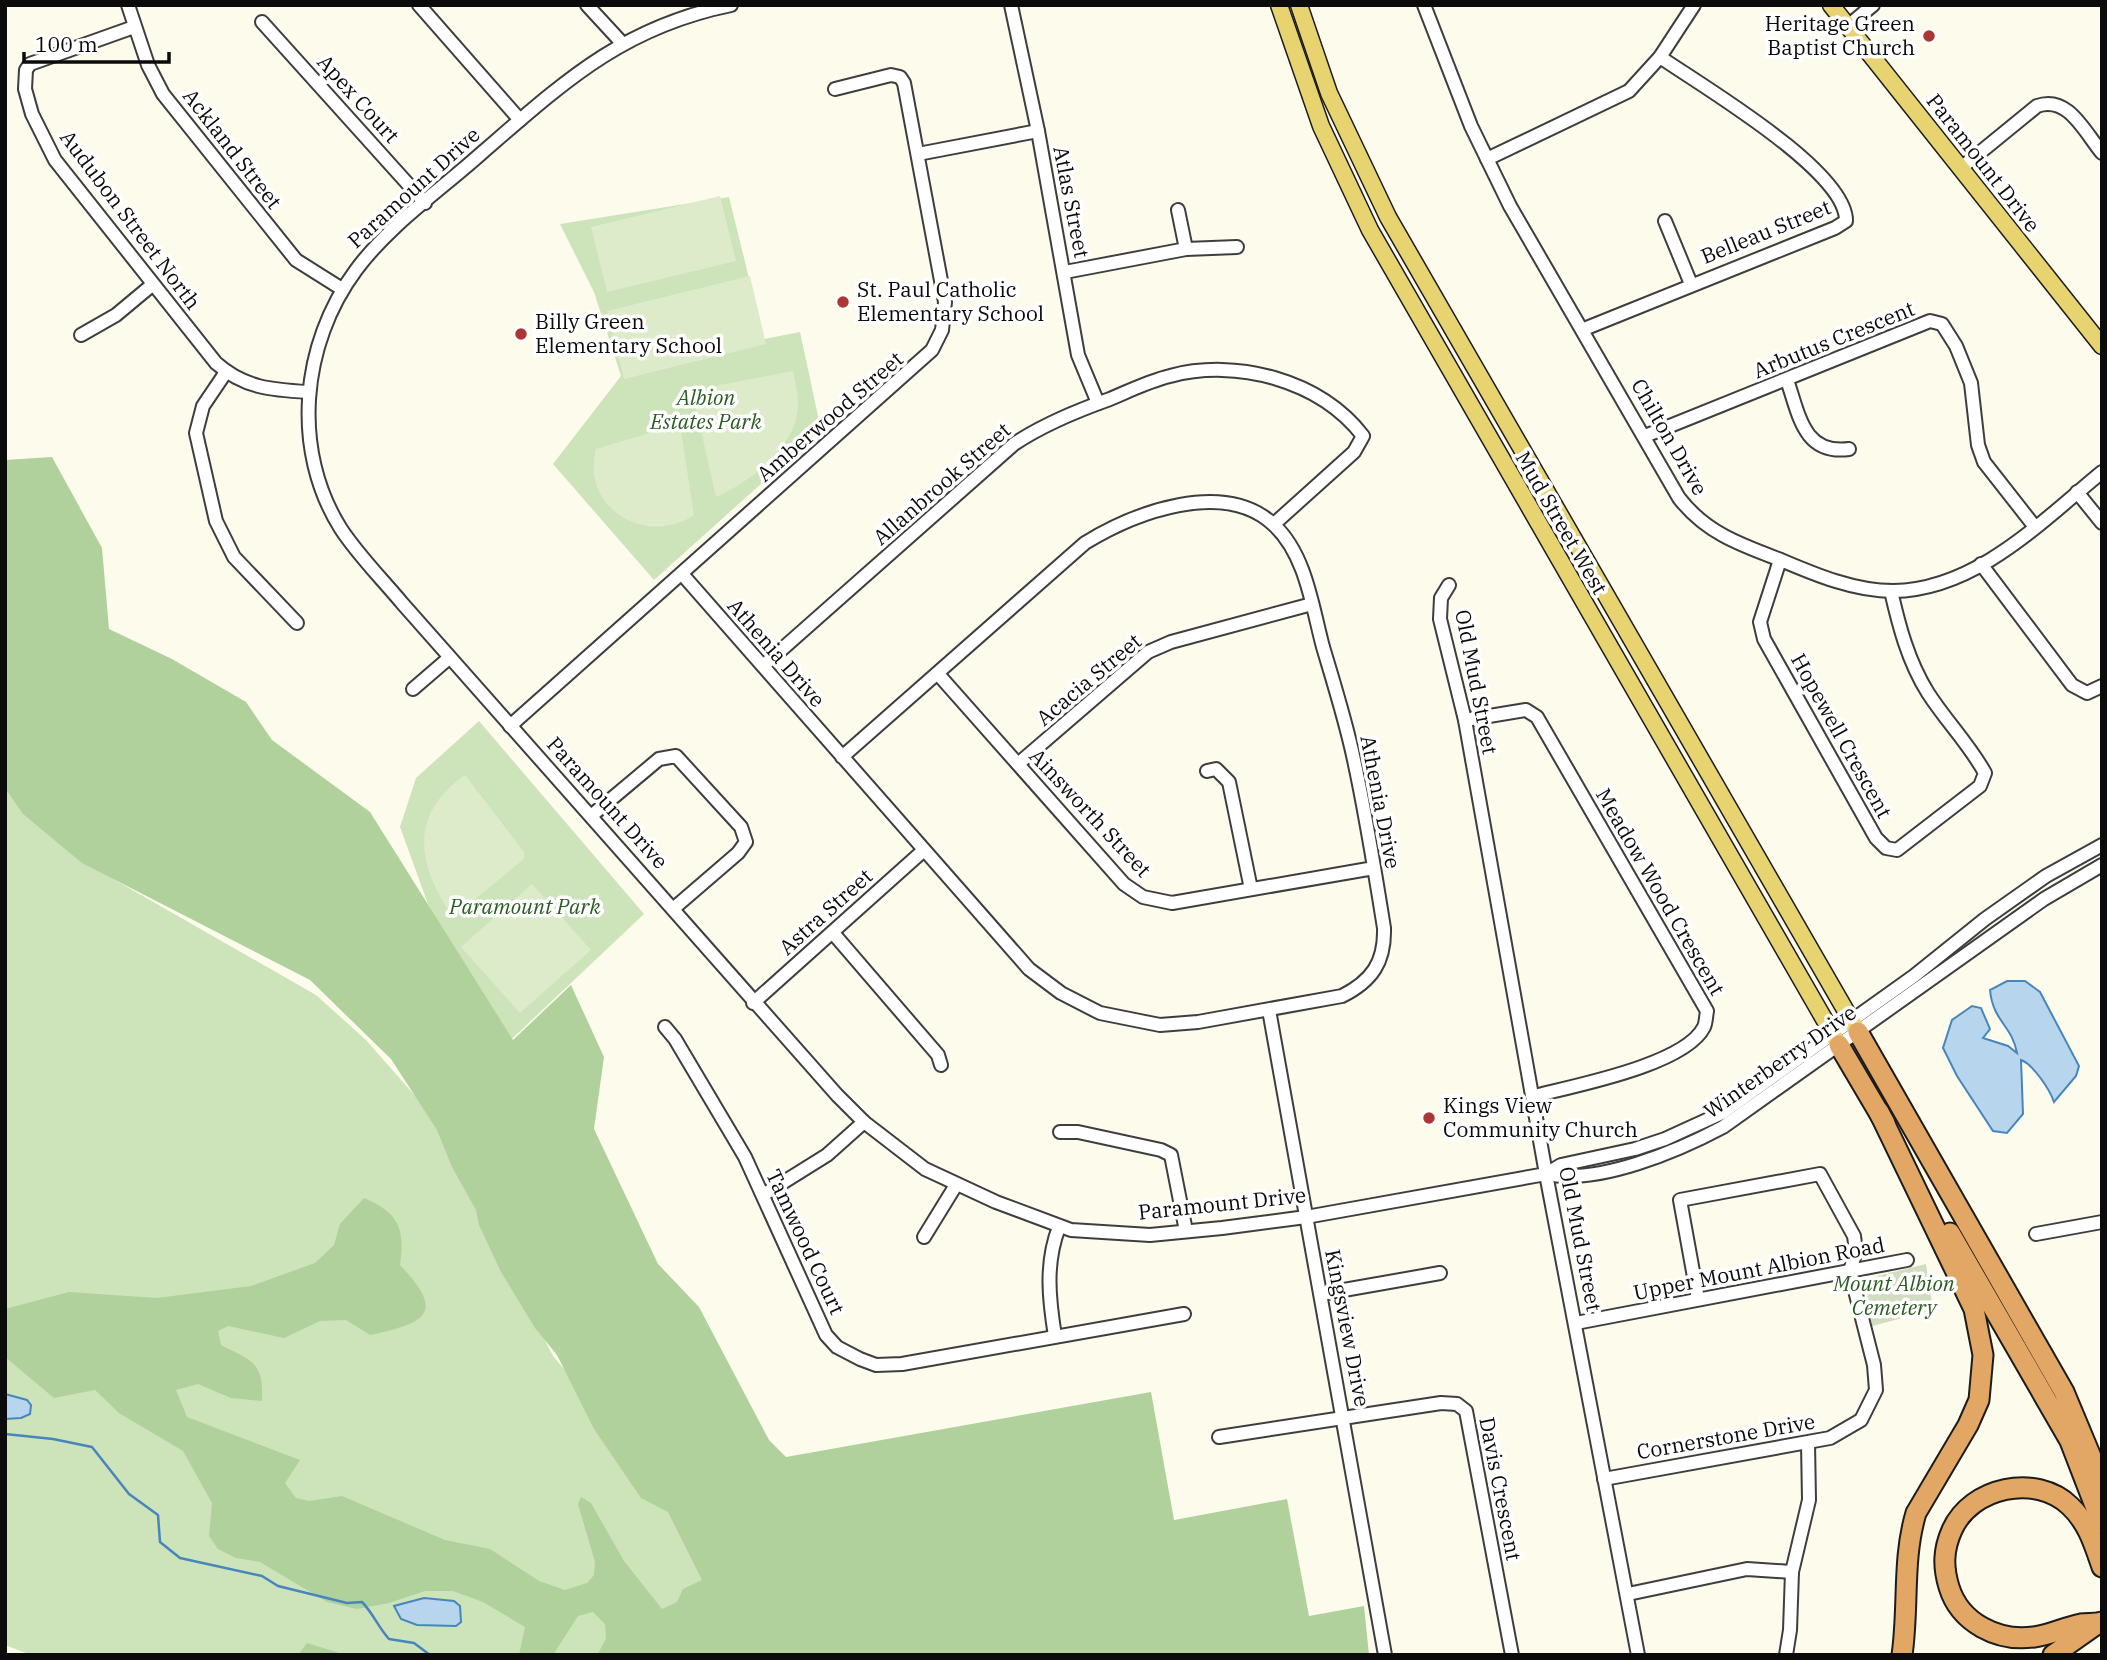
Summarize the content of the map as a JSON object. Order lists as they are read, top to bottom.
{
  "streets": {
    "main road": ["Paramount Drive", "Mud Street West"],
    "street": [
      "Apex Court",
      "Ackland Street",
      "Atlas Street",
      "Audubon Street North",
      "Belleau Street",
      "Arbutus Crescent",
      "Amberwood Street",
      "Chilton Drive",
      "Allanbrook Street",
      "Athenia Drive",
      "Acacia Street",
      "Old Mud Street",
      "Hopewell Crescent",
      "Ainsworth Street",
      "Meadow Wood Crescent",
      "Astra Street",
      "Winterberry Drive",
      "Tamwood Court",
      "Upper Mount Albion Road",
      "Kingsview Drive",
      "Cornerstone Drive",
      "Davis Crescent"
    ]
  },
  "crossings": [
    ["Apex Court", "Paramount Drive"],
    ["Ackland Street", "Paramount Drive"],
    ["Ackland Street", "Audubon Street North"],
    ["Paramount Drive", "Audubon Street North"],
    ["Paramount Drive", "Amberwood Street"],
    ["Paramount Drive", "Old Mud Street"],
    ["Paramount Drive", "Astra Street"],
    ["Paramount Drive", "Winterberry Drive"],
    ["Paramount Drive", "Kingsview Drive"],
    ["Atlas Street", "Allanbrook Street"],
    ["Belleau Street", "Chilton Drive"],
    ["Arbutus Crescent", "Chilton Drive"],
    ["Amberwood Street", "Athenia Drive"],
    ["Chilton Drive", "Hopewell Crescent"],
    ["Allanbrook Street", "Athenia Drive"],
    ["Mud Street West", "Winterberry Drive"],
    ["Athenia Drive", "Acacia Street"],
    ["Athenia Drive", "Ainsworth Street"],
    ["Athenia Drive", "Astra Street"],
    ["Athenia Drive", "Kingsview Drive"],
    ["Acacia Street", "Ainsworth Street"],
    ["Old Mud Street", "Meadow Wood Crescent"],
    ["Old Mud Street", "Winterberry Drive"],
    ["Old Mud Street", "Upper Mount Albion Road"],
    ["Old Mud Street", "Cornerstone Drive"],
    ["Upper Mount Albion Road", "Cornerstone Drive"],
    ["Kingsview Drive", "Davis Crescent"]
  ],
  "parks": ["Albion Estates Park", "Paramount Park", "Mount Albion Cemetery"],
  "places": [
    "Heritage Green Baptist Church",
    "St. Paul Catholic Elementary School",
    "Billy Green Elementary School",
    "Kings View Community Church"
  ],
  "scale_bar": "100 m"
}
